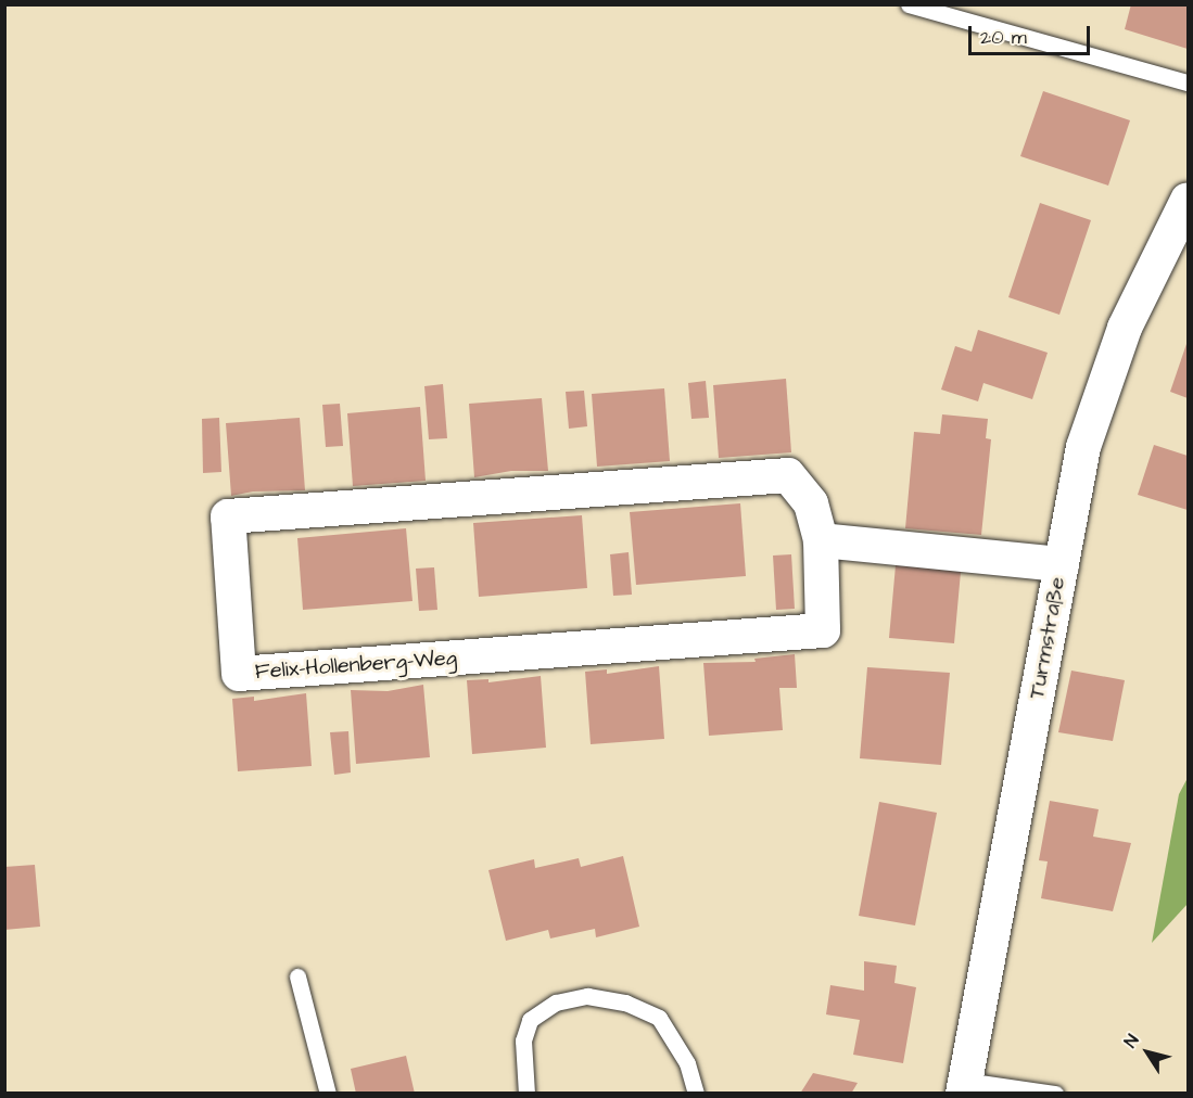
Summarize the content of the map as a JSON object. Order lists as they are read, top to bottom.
{
  "streets": {
    "street": ["Turmstraße", "Felix-Hollenberg-Weg"]
  },
  "scale_bar": "20 m",
  "north": "top left"
}
